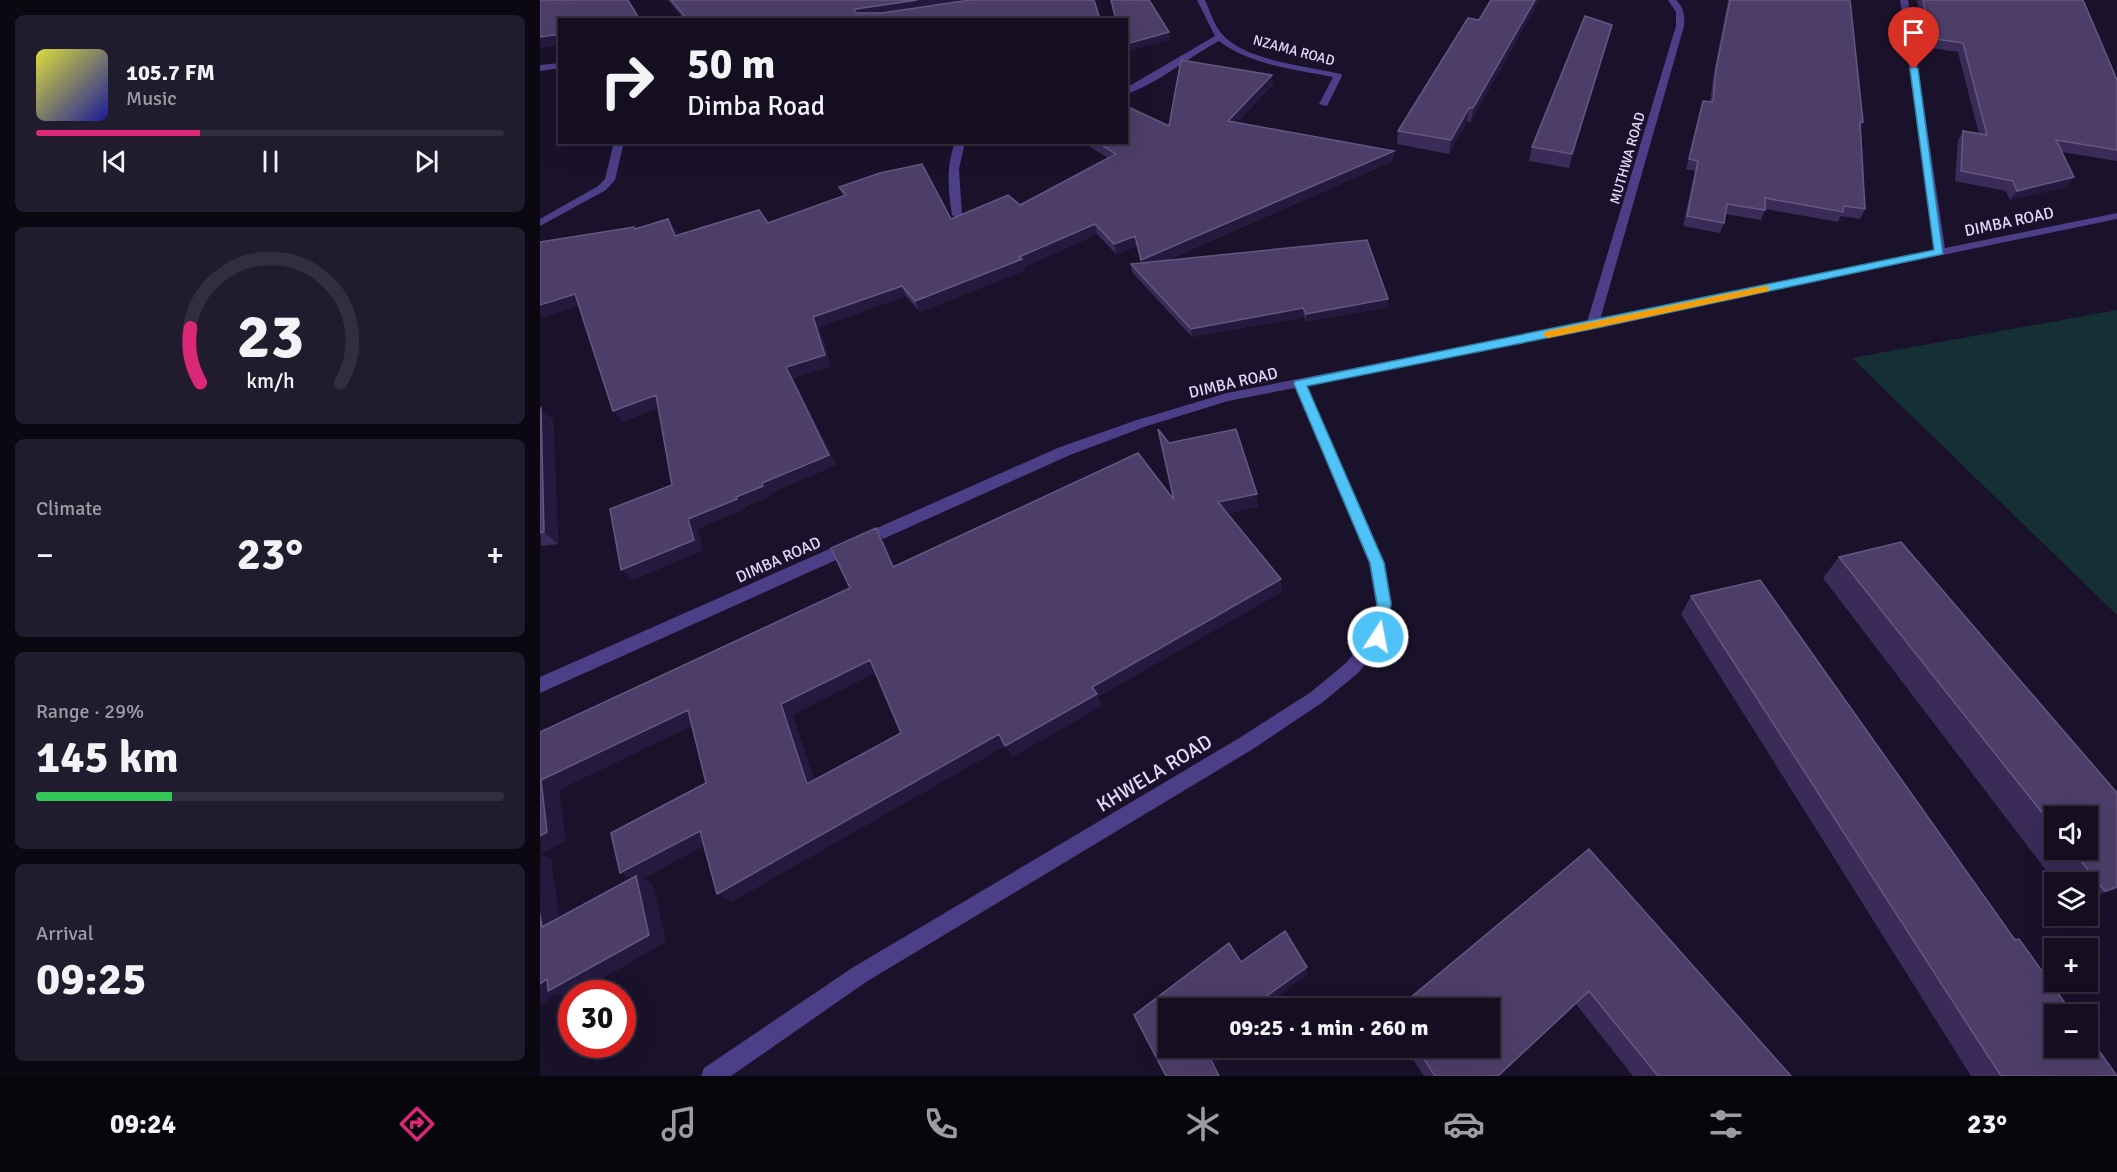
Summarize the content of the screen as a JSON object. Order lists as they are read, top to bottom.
{
  "streets": {
    "street": [
      "NZAMA ROAD",
      "MUTHWA ROAD",
      "DIMBA ROAD",
      "KHWELA ROAD"
    ]
  },
  "crossings": [
    ["MUTHWA ROAD", "DIMBA ROAD"],
    ["DIMBA ROAD", "KHWELA ROAD"]
  ],
  "page": {
    "turn": ["50 m", "Dimba Road"],
    "song": ["105.7 FM", "Music"],
    "tile": [
      "Climate",
      ["Range · 29%", "145 km"],
      ["Arrival", "09:25"]
    ],
    "heat": ["−", "23°", "+"],
    "map_buttons": ["+", "−"],
    "limit": "30",
    "trip": "09:25 · 1 min · 260 m",
    "tabs": ["09:24", "23°"],
    "gauge": ["23", "km/h"]
  }
}
